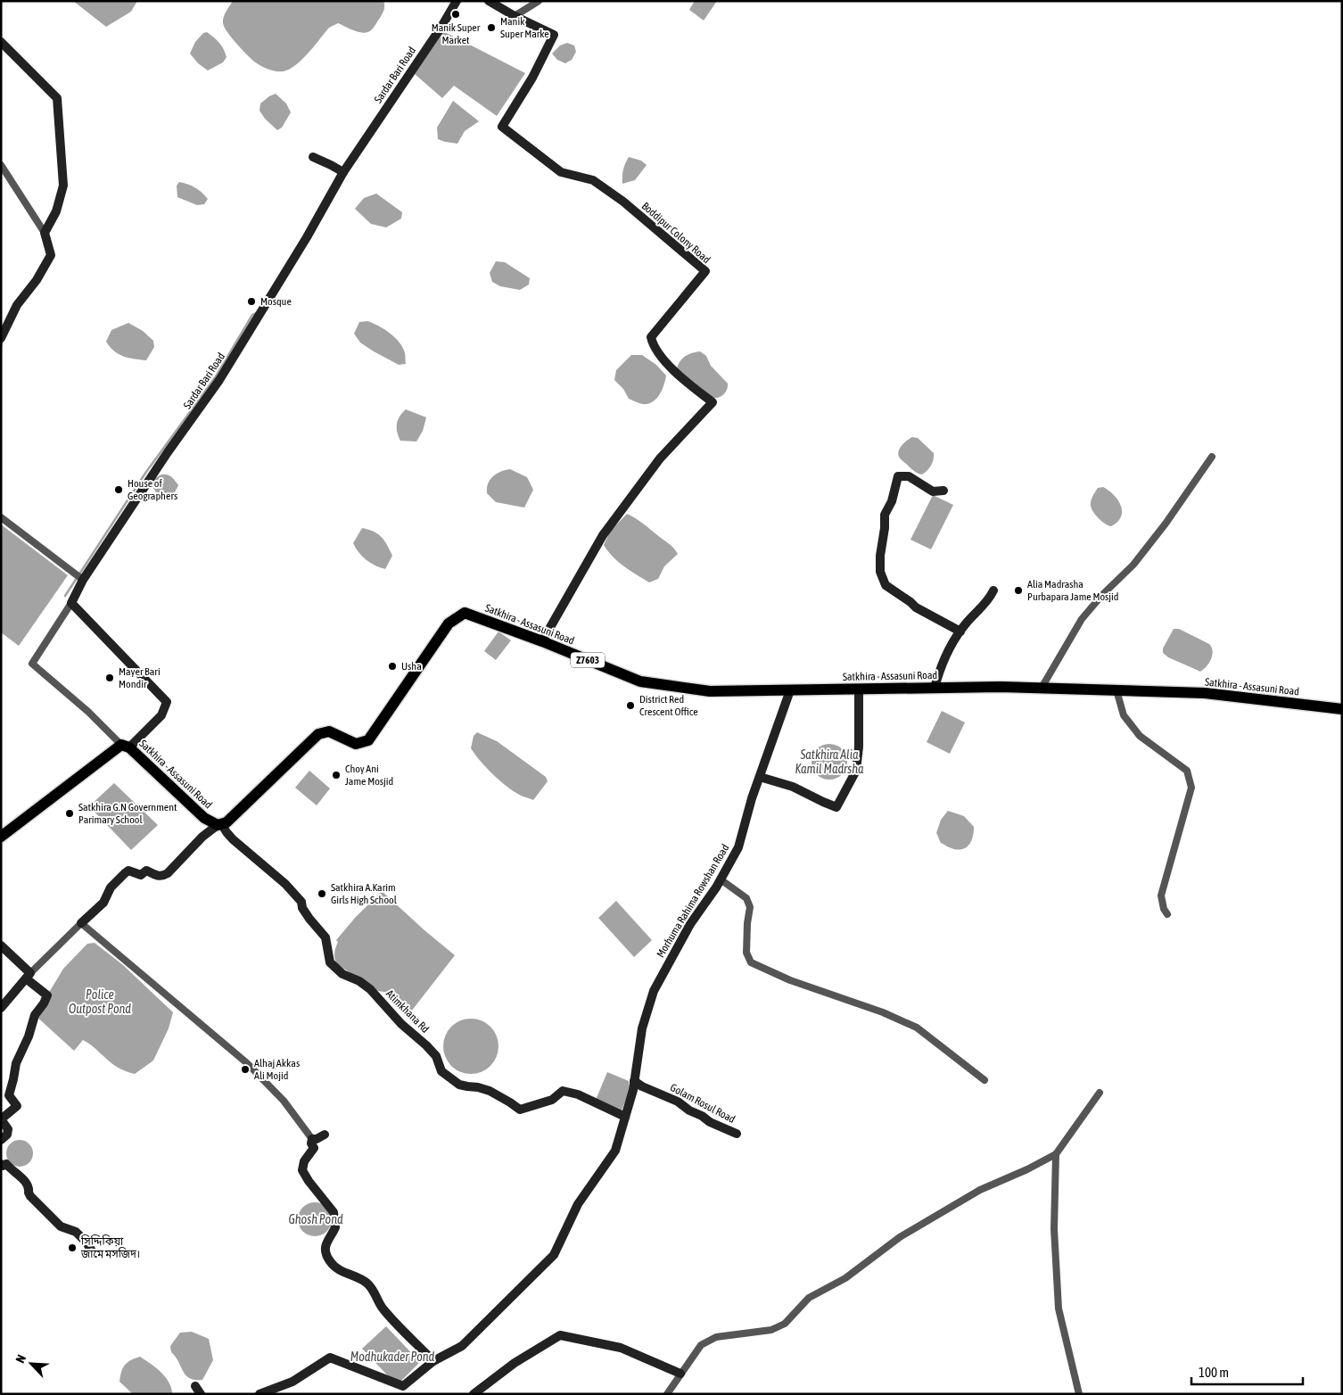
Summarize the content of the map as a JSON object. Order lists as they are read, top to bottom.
{
  "streets": {
    "main road": [
      "Sardar Bari Road",
      "Boddipur Colony Road",
      "Satkhira - Assasuni Road",
      "Z7603",
      "Morhuma Rahima Rowshan Road",
      "Atimkhana Rd",
      "Golam Rosul Road"
    ]
  },
  "crossings": [
    ["Boddipur Colony Road", "Satkhira - Assasuni Road"],
    ["Satkhira - Assasuni Road", "Morhuma Rahima Rowshan Road"],
    ["Satkhira - Assasuni Road", "Atimkhana Rd"],
    ["Morhuma Rahima Rowshan Road", "Atimkhana Rd"],
    ["Morhuma Rahima Rowshan Road", "Golam Rosul Road"]
  ],
  "water": [
    "Satkhira Alia Kamil Madrsha",
    "Police Outpost Pond",
    "Ghosh Pond",
    "Modhukader Pond"
  ],
  "places": [
    "Manik Super Market",
    "Manik Super Marke",
    "Mosque",
    "House of Geographers",
    "Alia Madrasha Purbapara Jame Mosjid",
    "Usha",
    "Mayer Bari Mondir",
    "District Red Crescent Office",
    "Choy Ani Jame Mosjid",
    "Satkhira G.N Government Parimary School",
    "Satkhira A.Karim Girls High School",
    "Alhaj Akkas Ali Mojid",
    "সিদ্দিকিয়া জামে মসজিদ।"
  ],
  "scale_bar": "100 m",
  "north": "top left"
}
